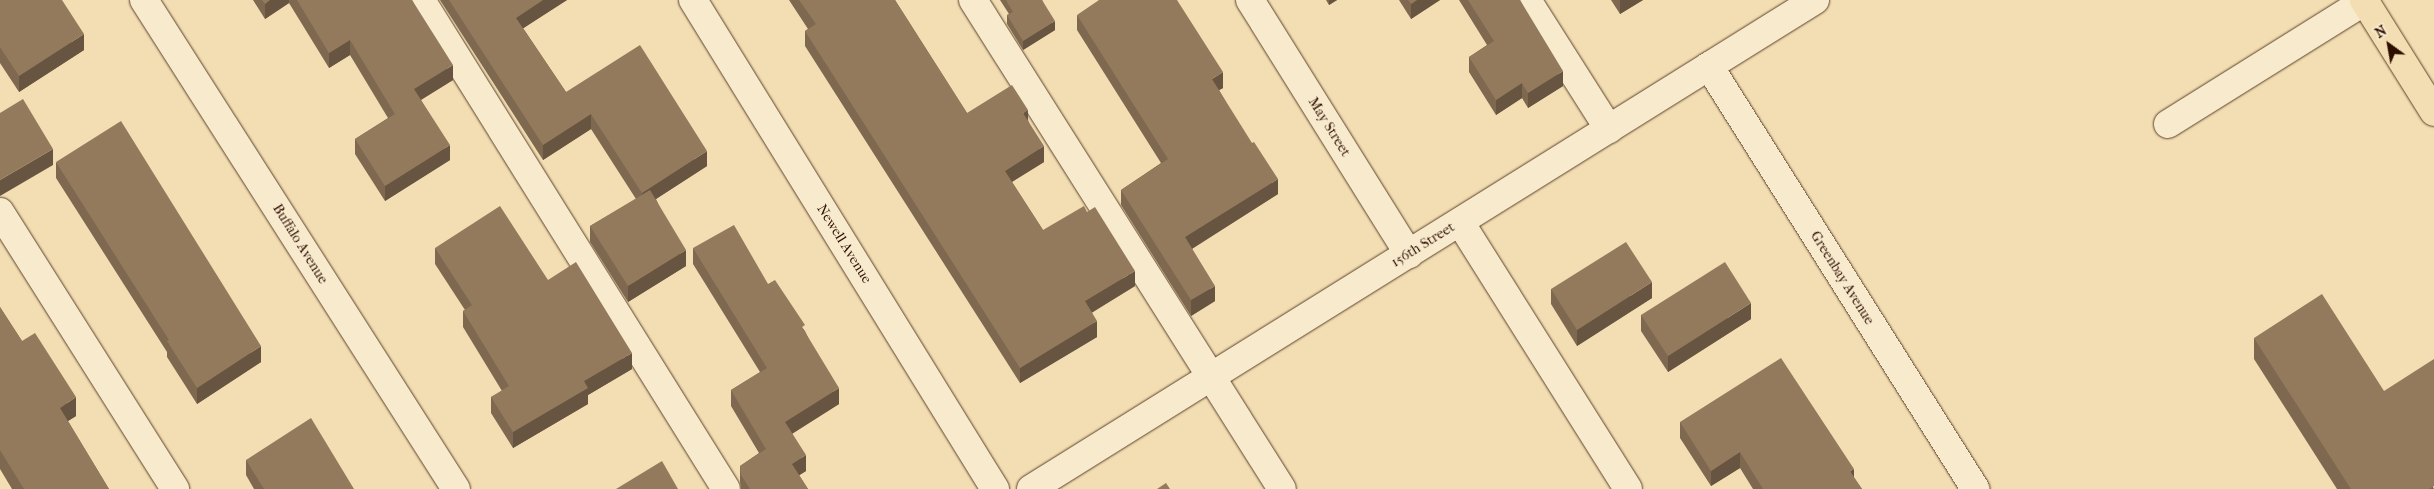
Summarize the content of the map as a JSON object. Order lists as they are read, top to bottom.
{
  "streets": {
    "street": [
      "May Street",
      "Buffalo Avenue",
      "Newell Avenue",
      "156th Street",
      "Greenbay Avenue"
    ]
  },
  "crossings": [
    ["May Street", "156th Street"],
    ["156th Street", "Greenbay Avenue"]
  ],
  "north": "top left"
}
